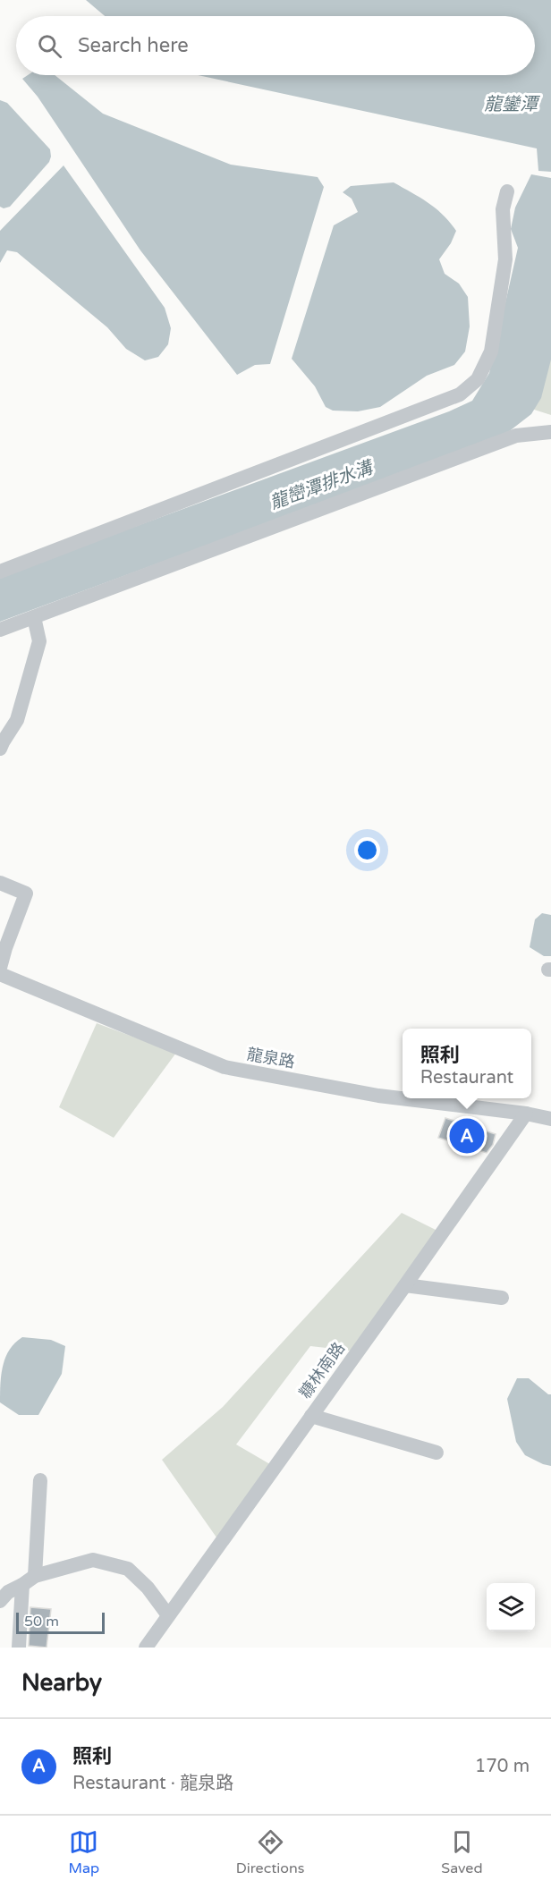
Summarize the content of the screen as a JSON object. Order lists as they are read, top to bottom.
{
  "streets": {
    "street": ["龍泉路", "糠林南路"]
  },
  "crossings": [
    ["龍泉路", "糠林南路"]
  ],
  "water": ["龍鑾潭", "龍巒潭排水溝"],
  "scale_bar": "50 m",
  "page": {
    "search": "Search here",
    "popup": ["照利", "Restaurant"],
    "pins": "A",
    "scale": "50 m",
    "heading": "Nearby",
    "list": [
      {
        "mark": "A",
        "name": "照利",
        "note": "Restaurant · 龍泉路",
        "value": "170 m"
      }
    ],
    "nav": ["Map", "Directions", "Saved"]
  }
}
